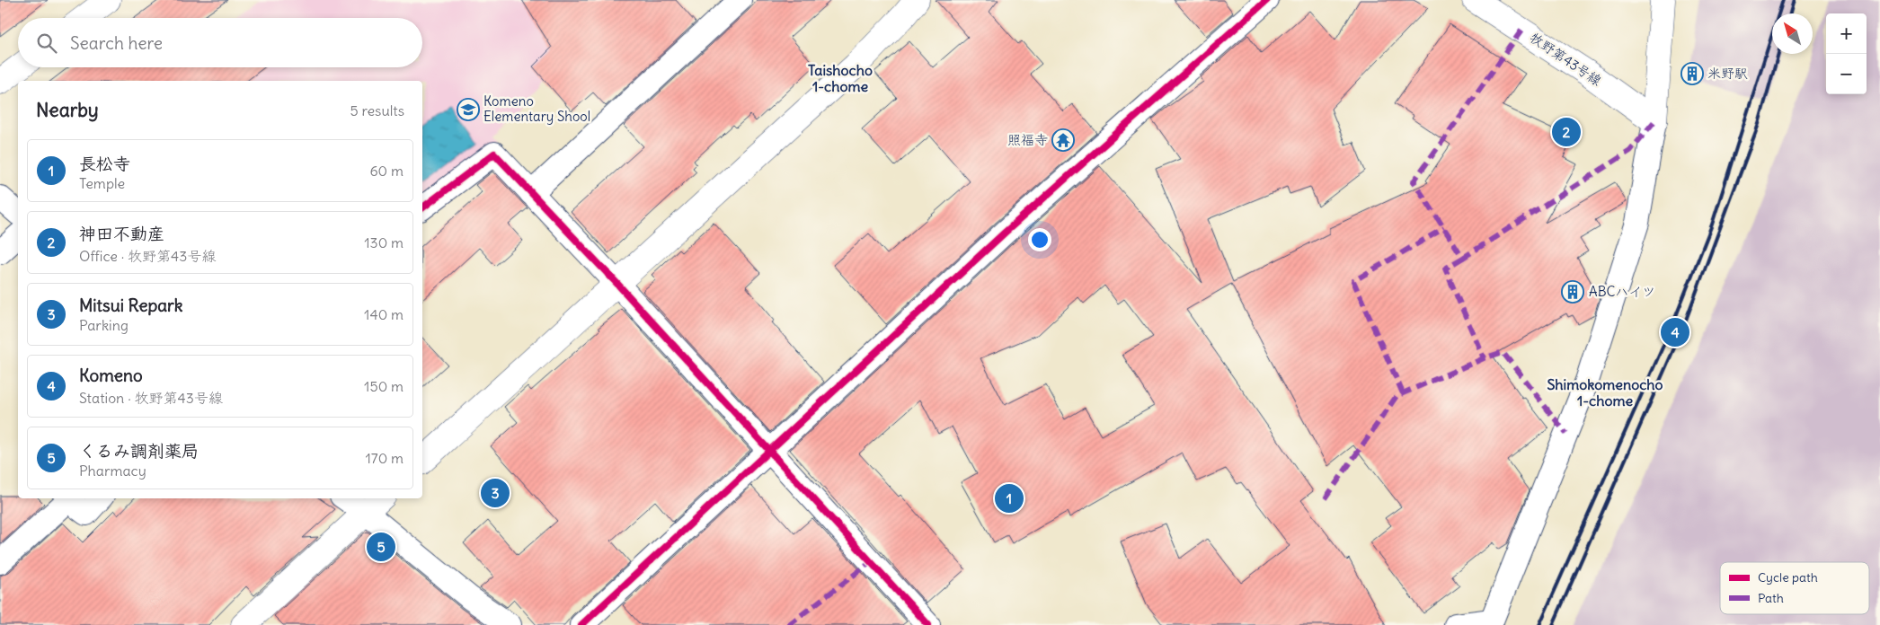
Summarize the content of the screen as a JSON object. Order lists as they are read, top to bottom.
{
  "streets": {
    "street": ["牧野第43号線"]
  },
  "districts": ["Taishocho 1-chome", "Shimokomenocho 1-chome"],
  "places": {
    "building": ["米野駅", "ABCハイツ"],
    "school or university": ["Komeno Elementary Shool"],
    "temple": ["照福寺"]
  },
  "legend": ["Cycle path", "Path"],
  "north": "top left",
  "page": {
    "map_buttons": ["+", "−"],
    "search": "Search here",
    "heading": ["Nearby", "5 results"],
    "pins": [
      "2",
      "4",
      "3",
      "1",
      "5"
    ],
    "list": [
      {
        "mark": "1",
        "name": "長松寺",
        "note": "Temple",
        "value": "60 m"
      },
      {
        "mark": "2",
        "name": "神田不動産",
        "note": "Office · 牧野第43号線",
        "value": "130 m"
      },
      {
        "mark": "3",
        "name": "Mitsui Repark",
        "note": "Parking",
        "value": "140 m"
      },
      {
        "mark": "4",
        "name": "Komeno",
        "note": "Station · 牧野第43号線",
        "value": "150 m"
      },
      {
        "mark": "5",
        "name": "くるみ調剤薬局",
        "note": "Pharmacy",
        "value": "170 m"
      }
    ]
  }
}
